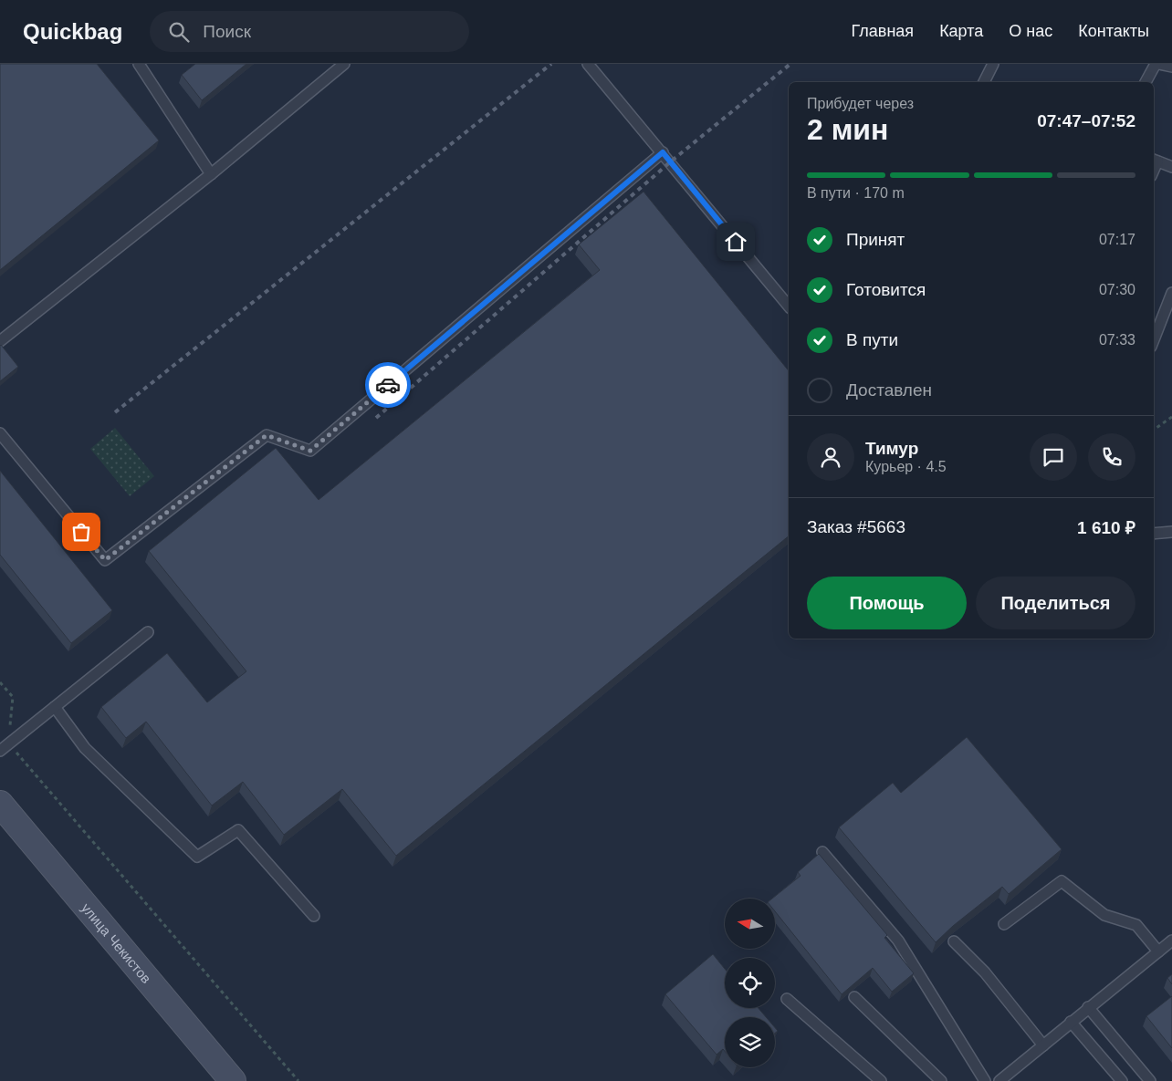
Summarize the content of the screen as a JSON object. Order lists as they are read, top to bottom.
{
  "streets": {
    "main road": ["улица Чекистов"]
  },
  "north": "left",
  "page": {
    "header": "Quickbag",
    "search": "Поиск",
    "nav": [
      "Главная",
      "Карта",
      "О нас",
      "Контакты"
    ],
    "heading": ["2 мин", "Прибудет через", "07:47–07:52"],
    "panel": [
      "Тимур",
      "Курьер · 4.5",
      "Заказ #5663",
      "1 610 ₽"
    ],
    "bar": "В пути · 170 m",
    "list": [
      ["Принят", "07:17"],
      ["Готовится", "07:30"],
      ["В пути", "07:33"],
      "Доставлен"
    ],
    "buttons": ["Помощь", "Поделиться"]
  }
}
